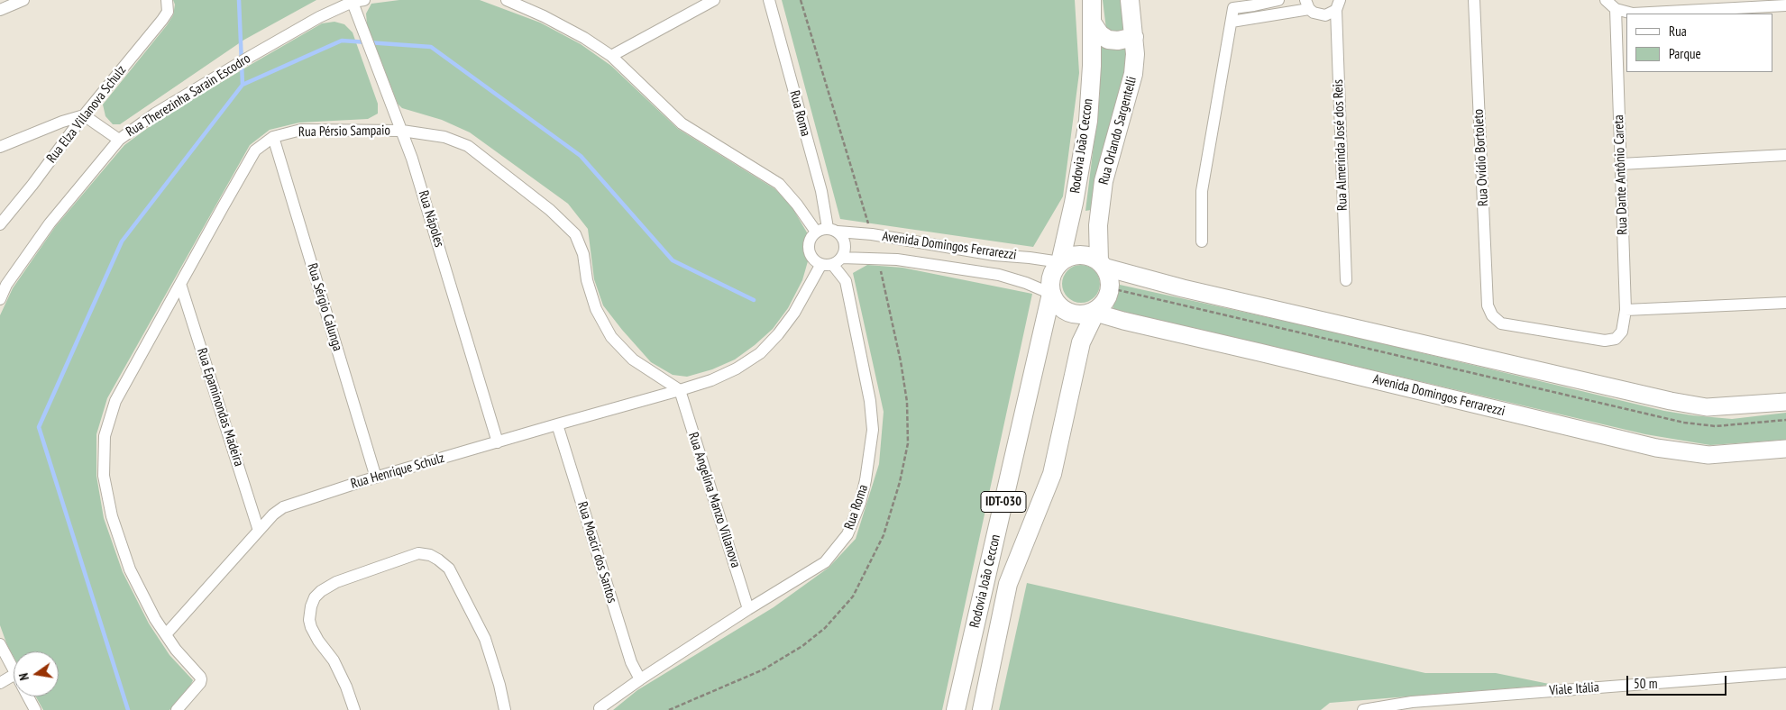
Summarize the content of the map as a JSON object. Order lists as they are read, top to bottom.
{
  "streets": {
    "main road": [
      "Rua Orlando Sargentelli",
      "Rodovia João Ceccon",
      "Avenida Domingos Ferrarezzi",
      "IDT-030"
    ],
    "street": [
      "Rua Therezinha Sarain Escodro",
      "Rua Roma",
      "Rua Elza Villanova Schulz",
      "Rua Pérsio Sampaio",
      "Rua Almerinda José dos Reis",
      "Rua Ovídio Bortoleto",
      "Rua Dante Antônio Careta",
      "Rua Nápoles",
      "Rua Sérgio Calunga",
      "Rua Epaminondas Madeira",
      "Rua Henrique Schulz",
      "Rua Angelina Manzo Villanova",
      "Rua Moacir dos Santos",
      "Viale Itália"
    ]
  },
  "crossings": [
    ["Rua Therezinha Sarain Escodro", "Rua Nápoles"],
    ["Rua Roma", "Avenida Domingos Ferrarezzi"],
    ["Rua Roma", "Rua Angelina Manzo Villanova"],
    ["Rua Roma", "Rua Moacir dos Santos"],
    ["Rua Orlando Sargentelli", "Rodovia João Ceccon"],
    ["Rua Orlando Sargentelli", "Avenida Domingos Ferrarezzi"],
    ["Rua Pérsio Sampaio", "Rua Nápoles"],
    ["Rua Pérsio Sampaio", "Rua Sérgio Calunga"],
    ["Rua Pérsio Sampaio", "Rua Epaminondas Madeira"],
    ["Rua Pérsio Sampaio", "Rua Henrique Schulz"],
    ["Rua Pérsio Sampaio", "Rua Angelina Manzo Villanova"],
    ["Rodovia João Ceccon", "Avenida Domingos Ferrarezzi"],
    ["Rua Ovídio Bortoleto", "Rua Dante Antônio Careta"],
    ["Rua Nápoles", "Rua Henrique Schulz"],
    ["Rua Sérgio Calunga", "Rua Henrique Schulz"],
    ["Rua Epaminondas Madeira", "Rua Henrique Schulz"],
    ["Rua Henrique Schulz", "Rua Angelina Manzo Villanova"],
    ["Rua Henrique Schulz", "Rua Moacir dos Santos"]
  ],
  "legend": ["Rua", "Parque"],
  "scale_bar": "50 m",
  "north": "left"
}
